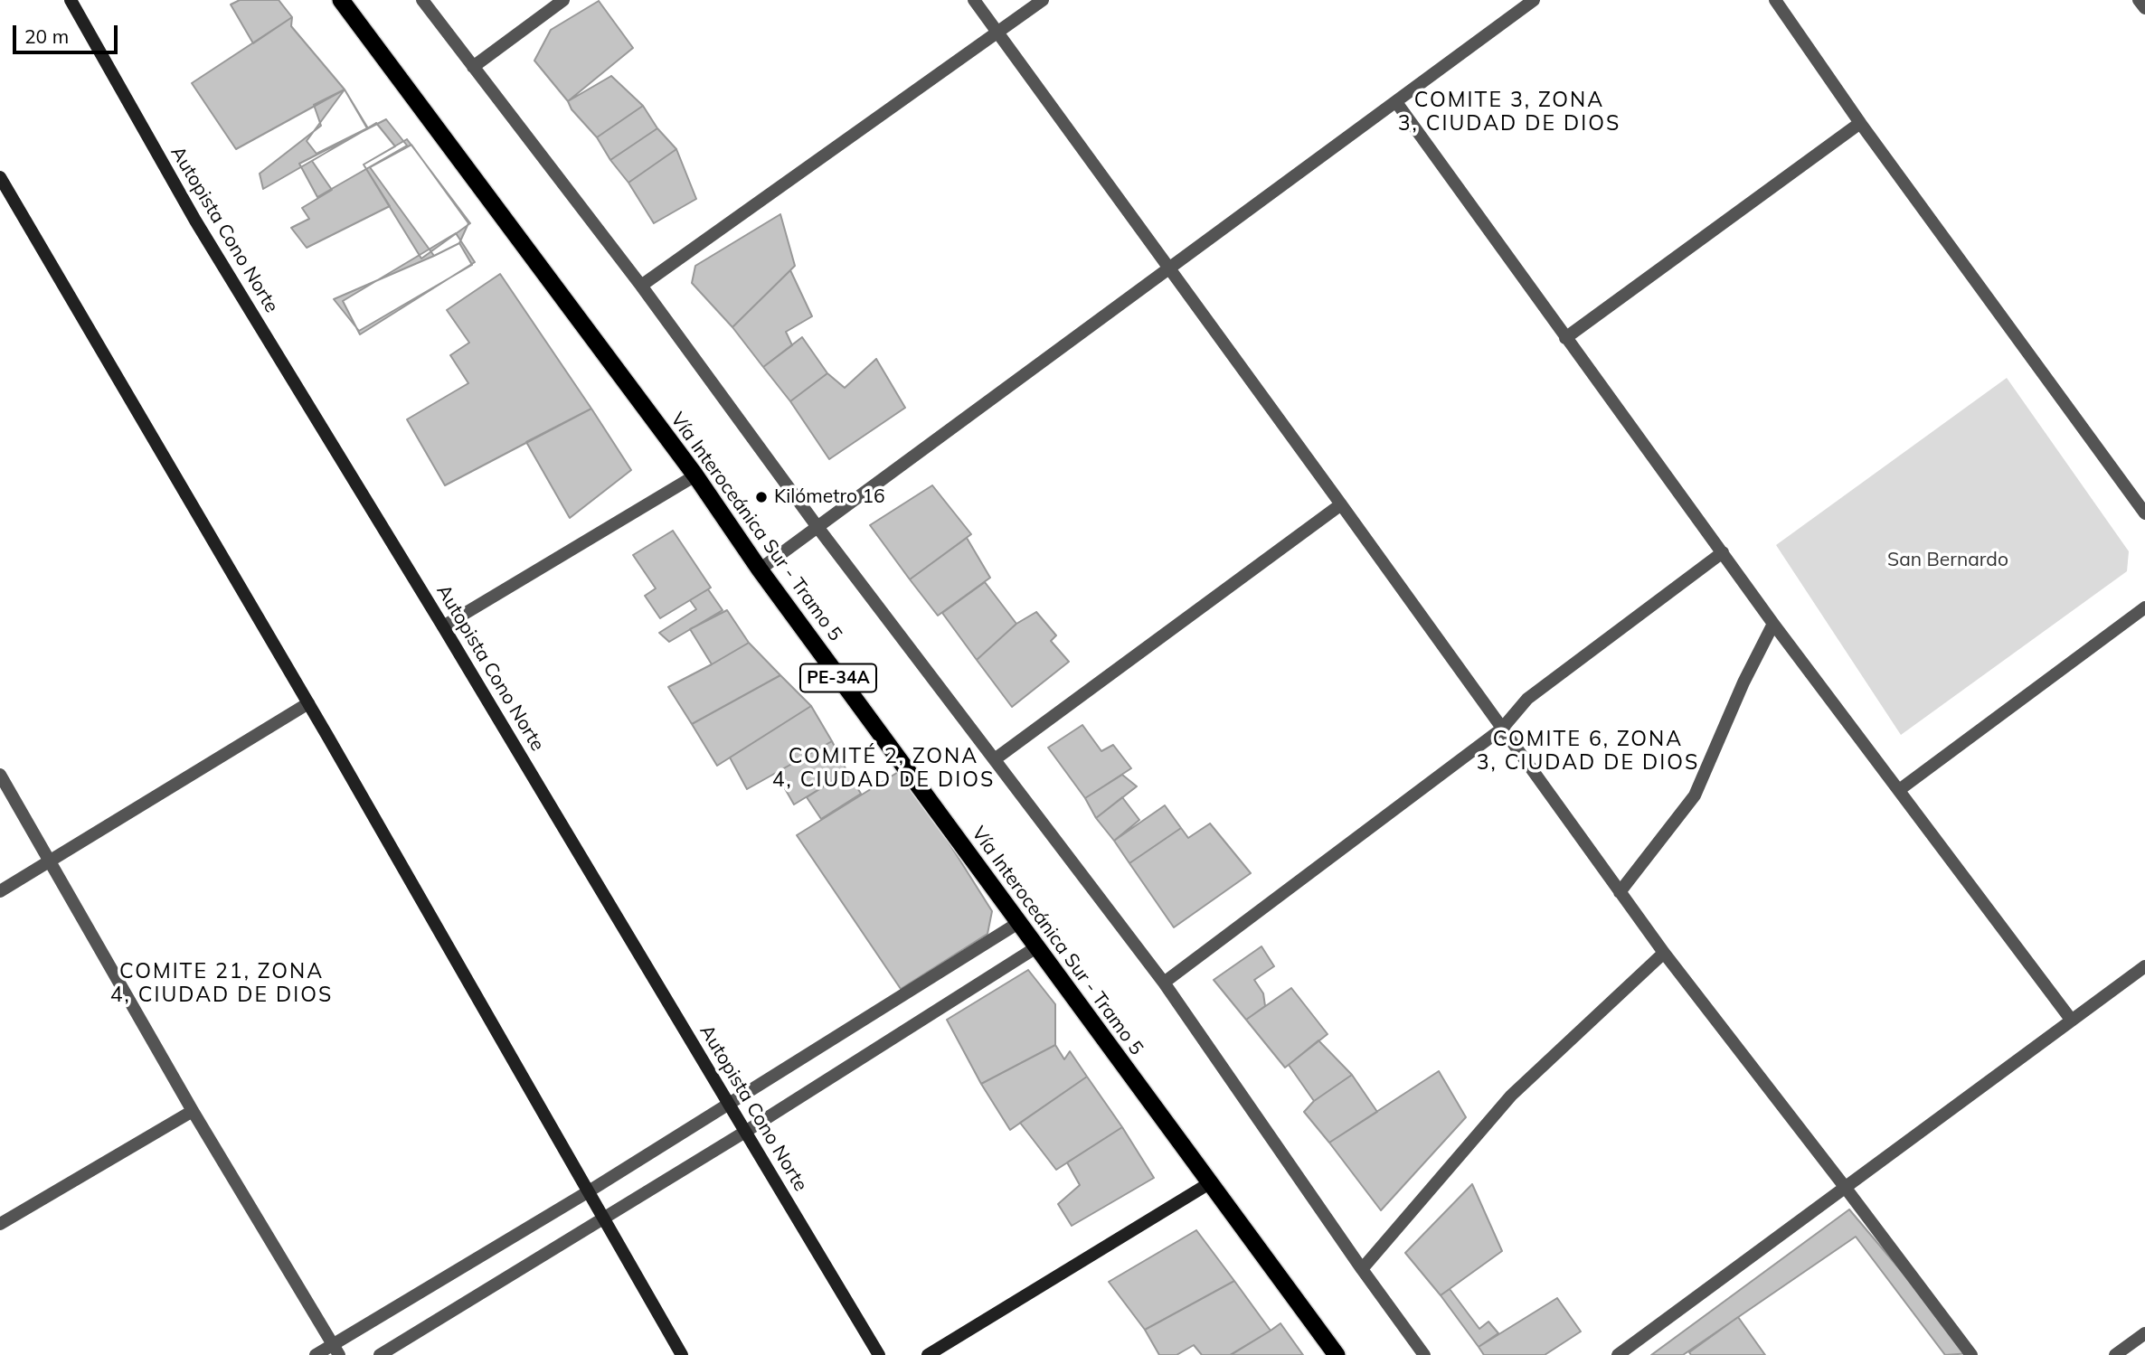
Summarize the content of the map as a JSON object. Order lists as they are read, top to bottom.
{
  "streets": {
    "highway": ["Vía Interoceánica Sur - Tramo 5", "PE-34A"],
    "main road": ["Autopista Cono Norte"]
  },
  "districts": [
    "COMITE 3, ZONA 3, CIUDAD DE DIOS",
    "COMITE 6, ZONA 3, CIUDAD DE DIOS",
    "COMITÉ 2, ZONA 4, CIUDAD DE DIOS",
    "COMITE 21, ZONA 4, CIUDAD DE DIOS"
  ],
  "parks": ["San Bernardo"],
  "places": ["Kilómetro 16"],
  "scale_bar": "20 m"
}
